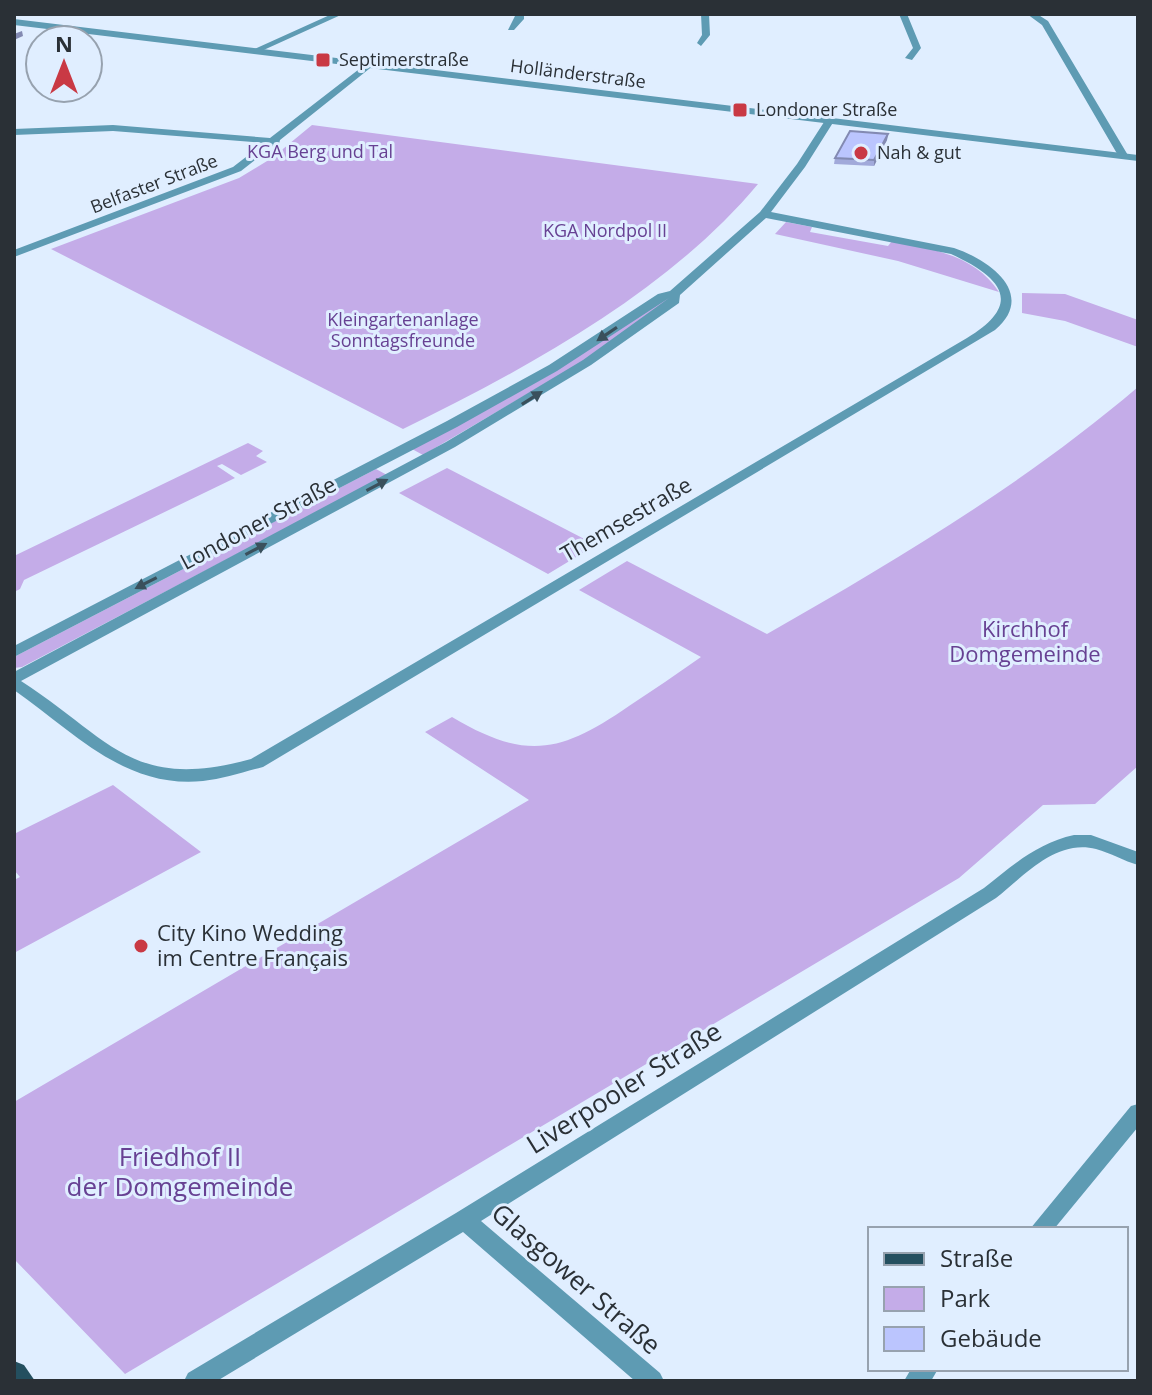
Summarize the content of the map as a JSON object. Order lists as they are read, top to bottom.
{
  "streets": {
    "street": [
      "Holländerstraße",
      "Belfaster Straße",
      "Themsestraße",
      "Londoner Straße",
      "Liverpooler Straße",
      "Glasgower Straße"
    ]
  },
  "crossings": [
    ["Holländerstraße", "Belfaster Straße"],
    ["Holländerstraße", "Londoner Straße"],
    ["Themsestraße", "Londoner Straße"],
    ["Liverpooler Straße", "Glasgower Straße"]
  ],
  "parks": [
    "KGA Berg und Tal",
    "KGA Nordpol II",
    "Kleingartenanlage Sonntagsfreunde",
    "Kirchhof Domgemeinde",
    "Friedhof II der Domgemeinde"
  ],
  "places": {
    "transit": ["Septimerstraße", "Londoner Straße"],
    "other": ["Nah & gut", "City Kino Wedding im Centre Français"]
  },
  "legend": ["Straße", "Park", "Gebäude"],
  "north": "top"
}
